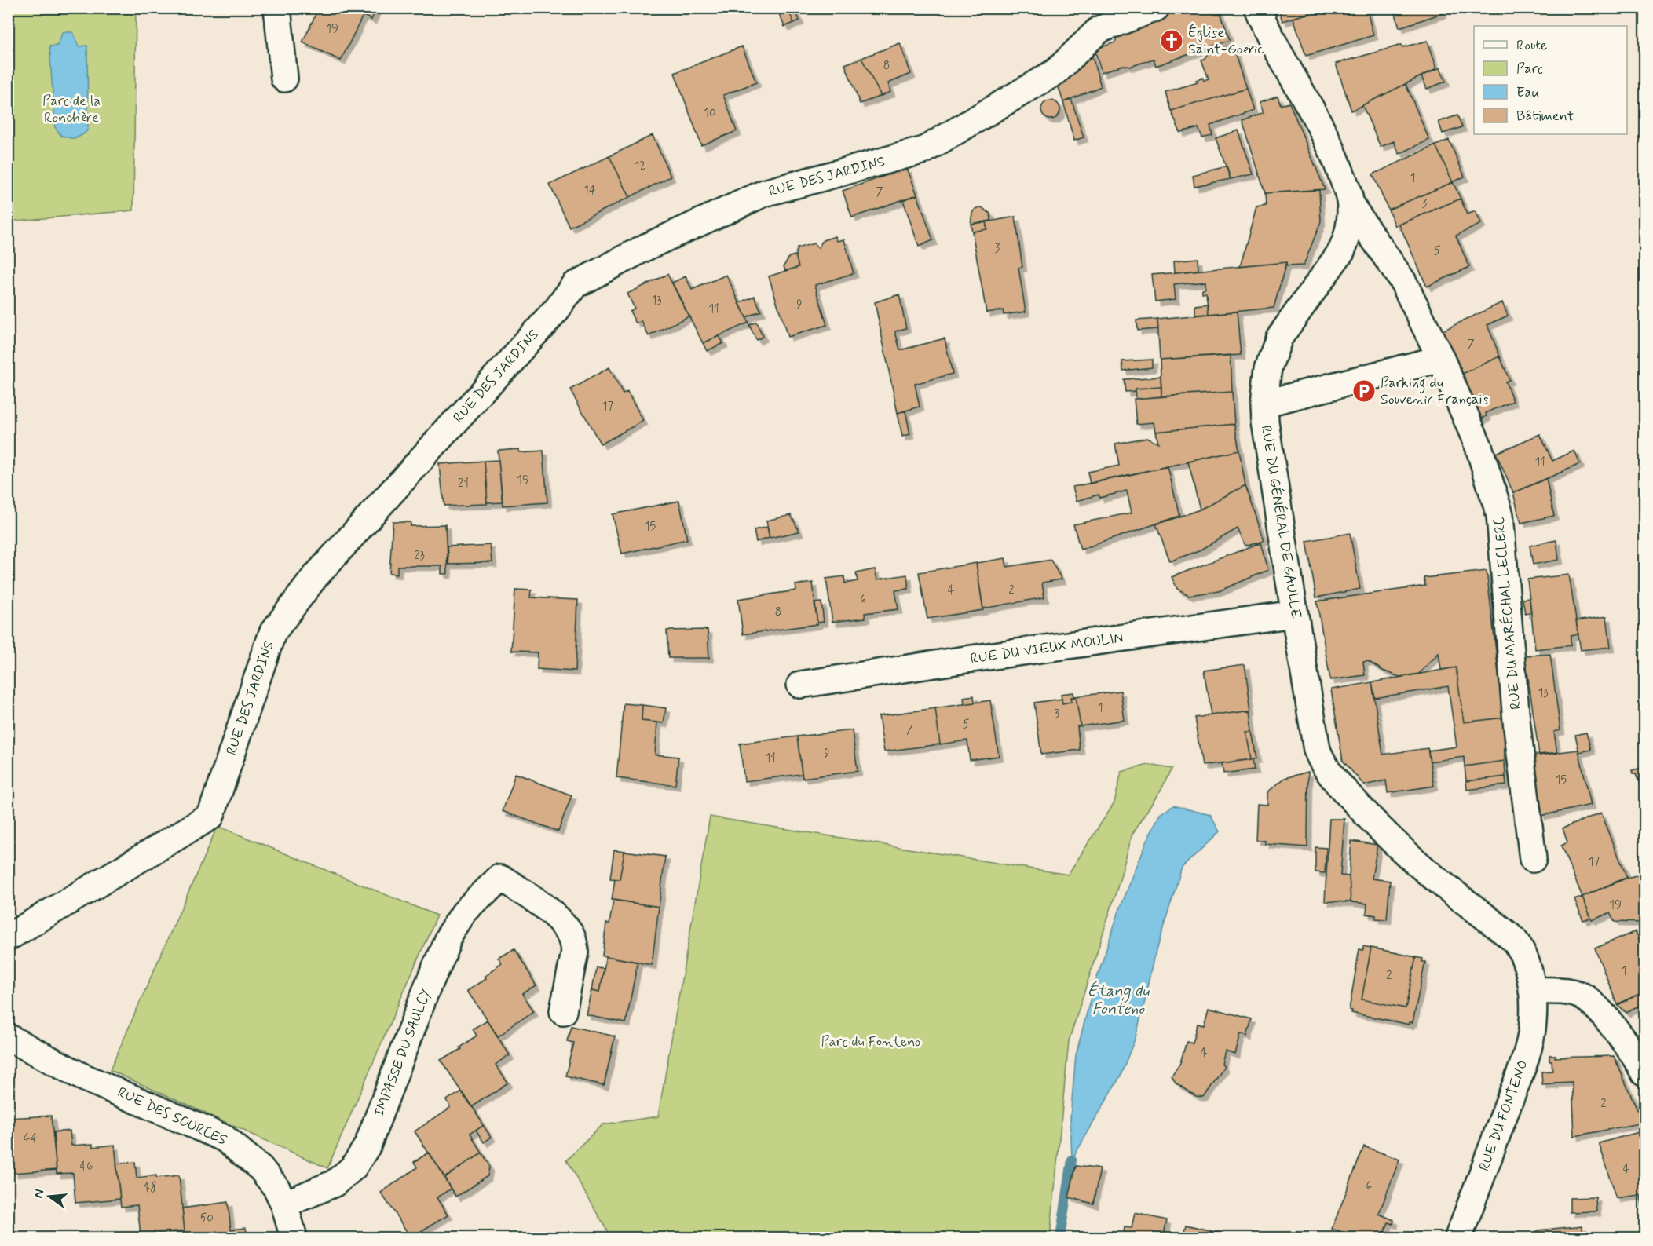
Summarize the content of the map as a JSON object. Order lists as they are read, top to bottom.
{
  "streets": {
    "street": [
      "RUE DES JARDINS",
      "RUE DU GÉNÉRAL DE GAULLE",
      "RUE DU MARÉCHAL LECLERC",
      "RUE DU VIEUX MOULIN",
      "IMPASSE DU SAULCY",
      "RUE DU FONTENO",
      "RUE DES SOURCES"
    ]
  },
  "crossings": [
    ["RUE DU GÉNÉRAL DE GAULLE", "RUE DU MARÉCHAL LECLERC"],
    ["RUE DU GÉNÉRAL DE GAULLE", "RUE DU VIEUX MOULIN"],
    ["RUE DU GÉNÉRAL DE GAULLE", "RUE DU FONTENO"],
    ["IMPASSE DU SAULCY", "RUE DES SOURCES"]
  ],
  "water": ["Étang du Fonteno"],
  "parks": ["Parc de la Ronchère", "Parc du Fonteno"],
  "places": {
    "church": ["Église Saint-Goëric"],
    "parking": ["Parking du Souvenir Français"]
  },
  "house_numbers": [
    "19",
    "8",
    "10",
    "12",
    "1",
    "14",
    "7",
    "3",
    "3",
    "5",
    "13",
    "9",
    "11",
    "7",
    "17",
    "11",
    "19",
    "21",
    "15",
    "23",
    "4",
    "2",
    "6",
    "8",
    "13",
    "1",
    "3",
    "5",
    "7",
    "9",
    "11",
    "15",
    "17",
    "19",
    "1",
    "2",
    "4",
    "2",
    "44",
    "46",
    "4",
    "6",
    "48",
    "50"
  ],
  "legend": [
    "Route",
    "Parc",
    "Eau",
    "Bâtiment"
  ],
  "north": "left"
}
